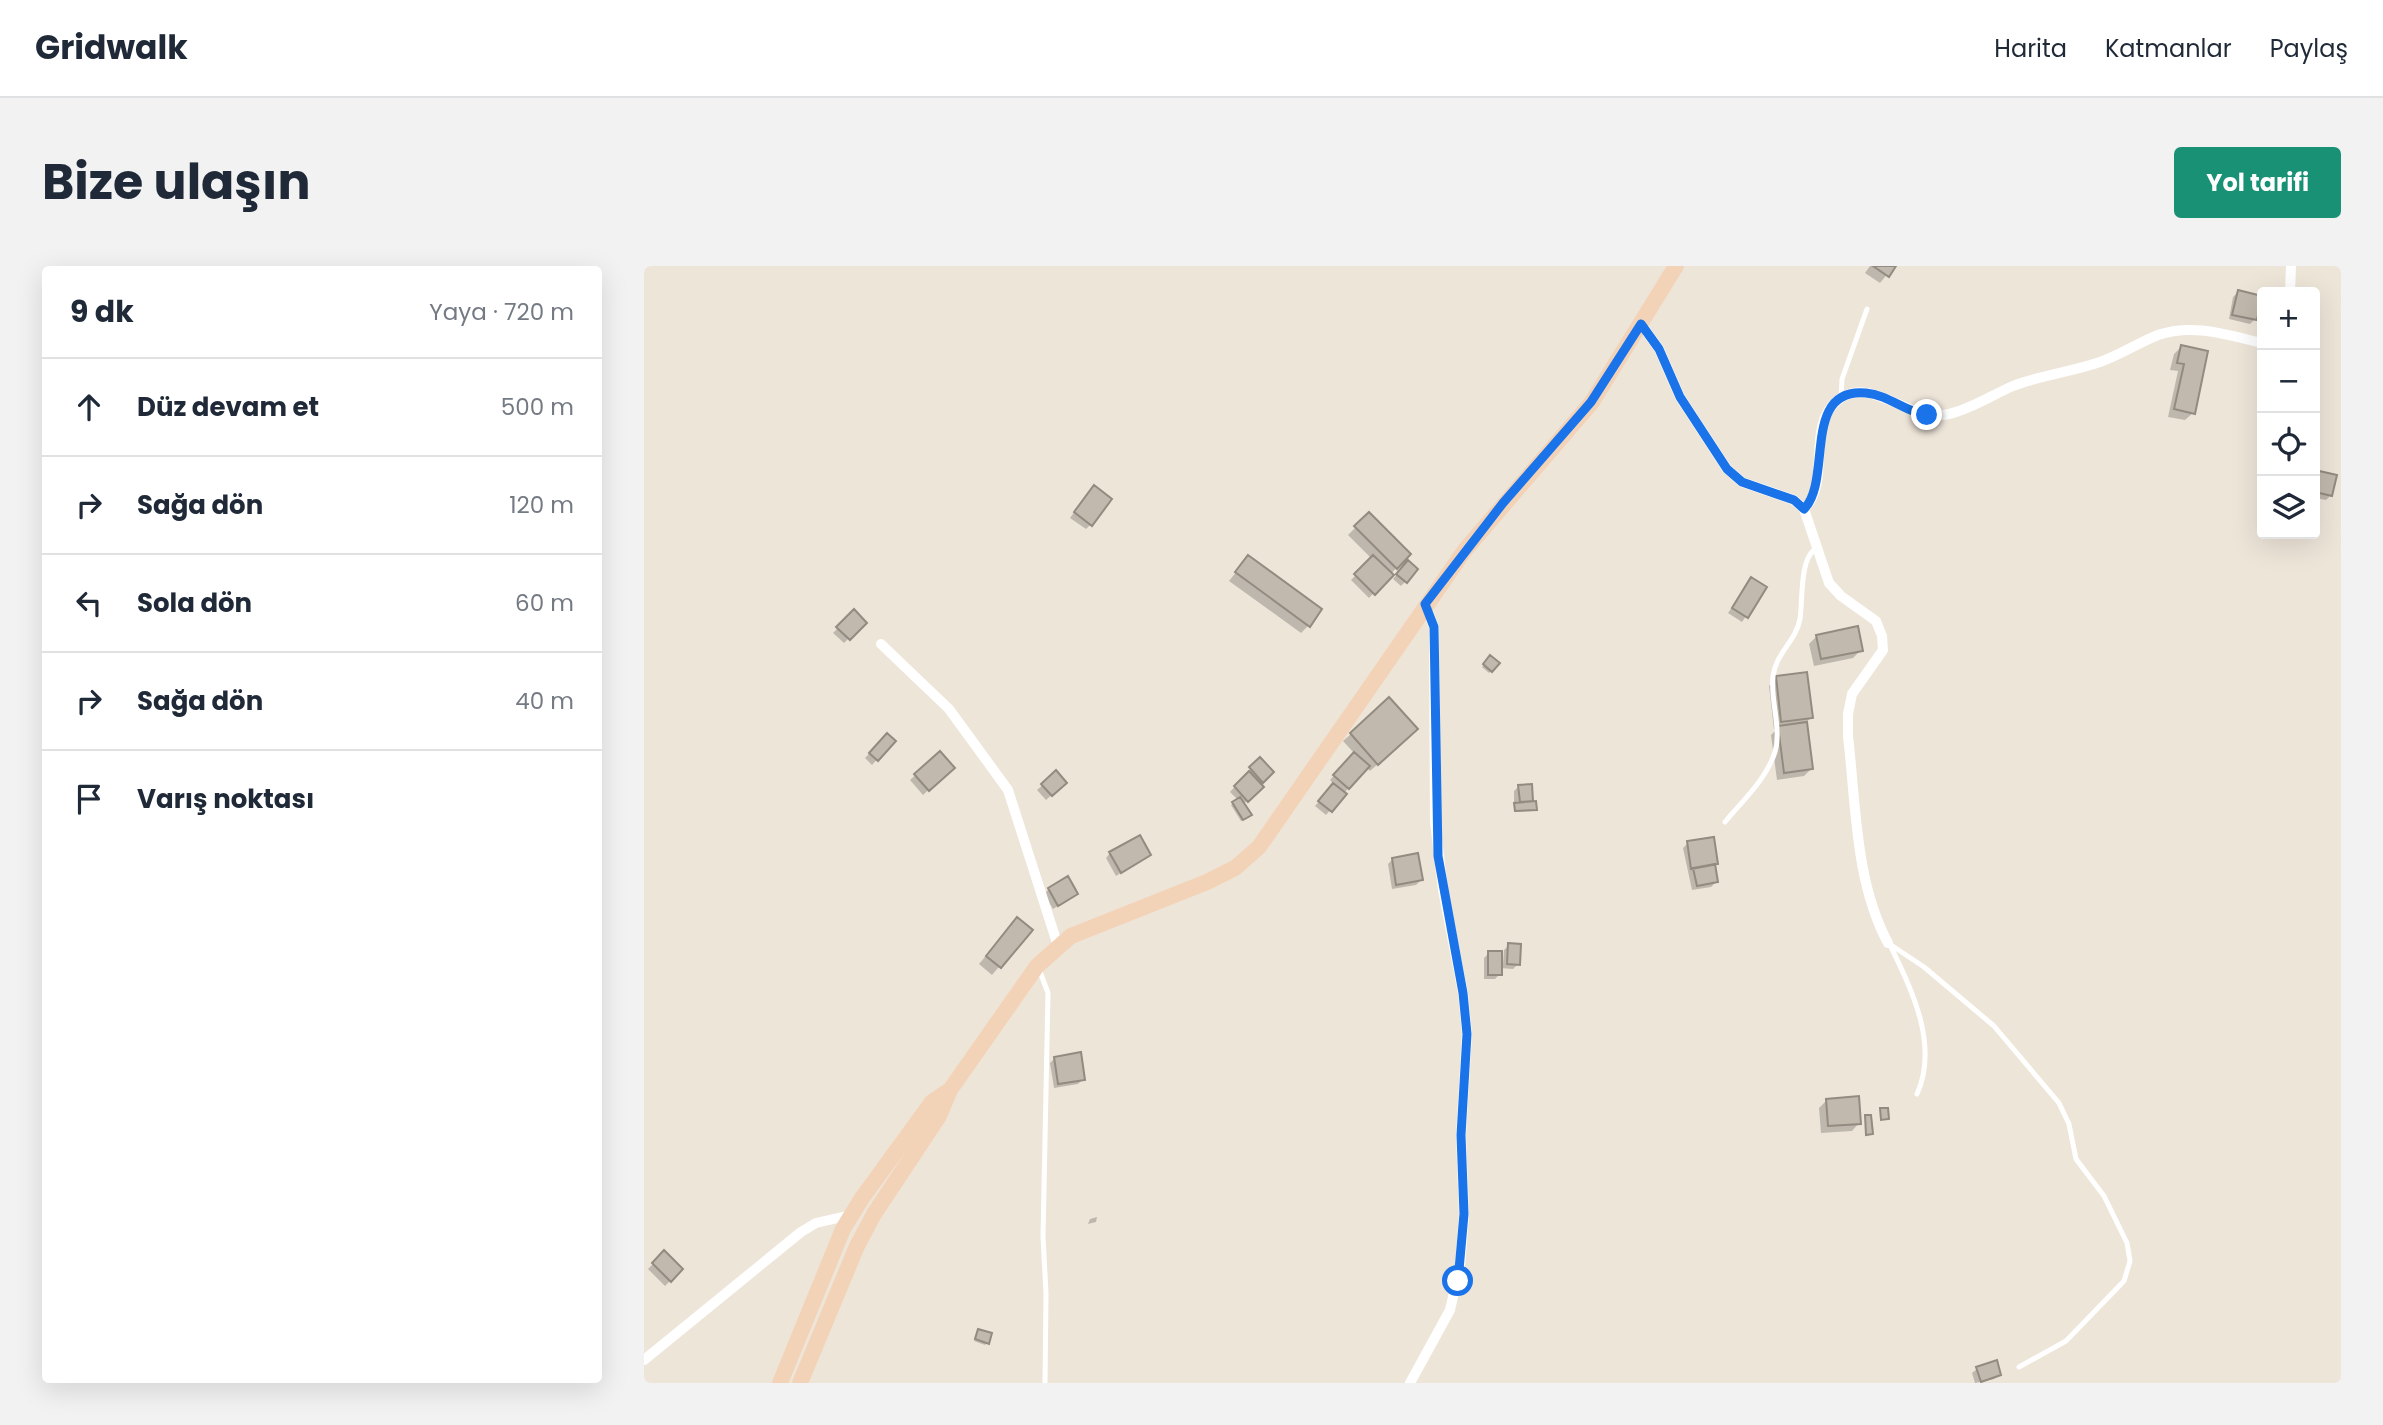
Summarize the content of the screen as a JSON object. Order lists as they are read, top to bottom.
{
  "page": {
    "header": "Gridwalk",
    "nav": ["Harita", "Katmanlar", "Paylaş"],
    "title": "Bize ulaşın",
    "buttons": "Yol tarifi",
    "heading": ["9 dk", "Yaya · 720 m"],
    "map_buttons": ["+", "−"],
    "list": [
      ["Düz devam et", "500 m"],
      ["Sağa dön", "120 m"],
      ["Sola dön", "60 m"],
      ["Sağa dön", "40 m"],
      "Varış noktası"
    ]
  }
}
